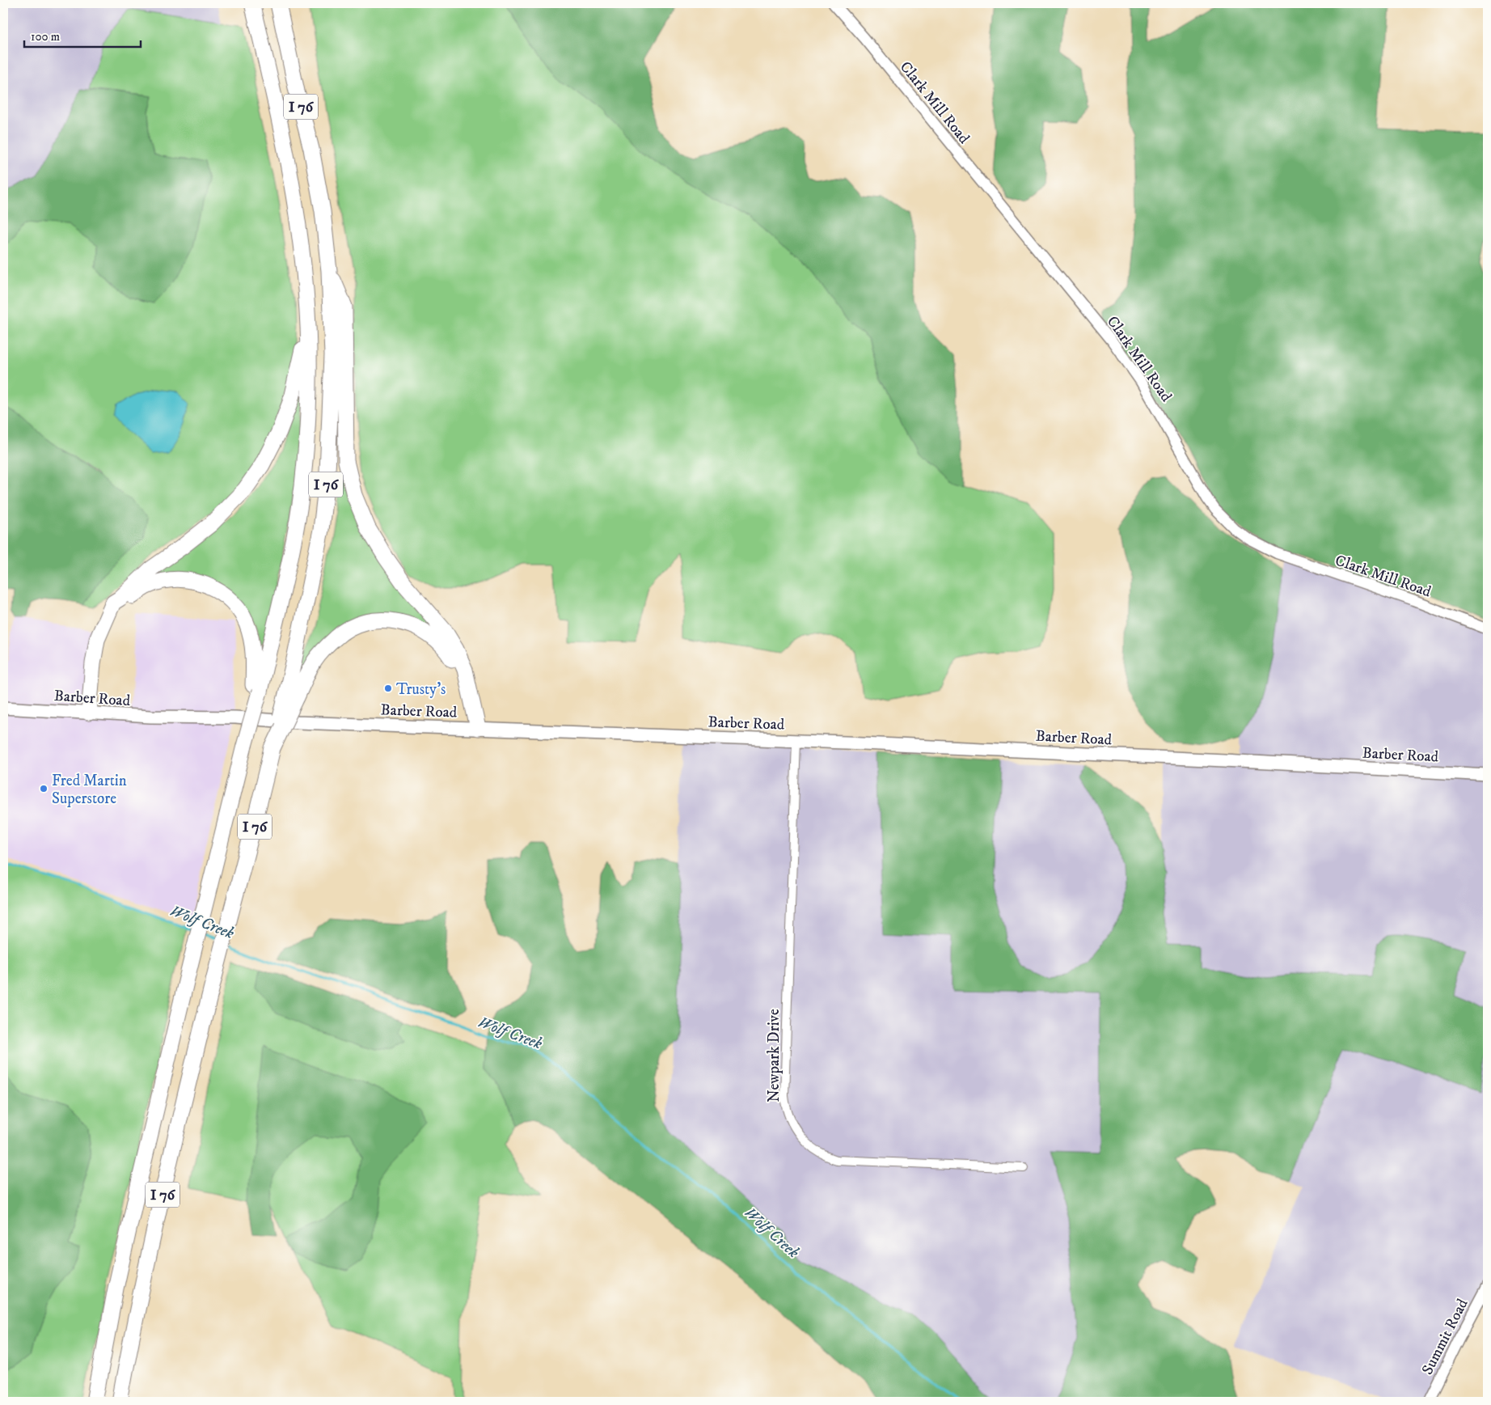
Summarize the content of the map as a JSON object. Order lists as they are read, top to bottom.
{
  "streets": {
    "highway": ["I 76"],
    "main road": ["Barber Road"],
    "street": ["Clark Mill Road", "Newpark Drive", "Summit Road"]
  },
  "crossings": [
    ["Barber Road", "Newpark Drive"]
  ],
  "water": ["Wolf Creek"],
  "places": ["Trusty's", "Fred Martin Superstore"],
  "scale_bar": "100 m"
}
